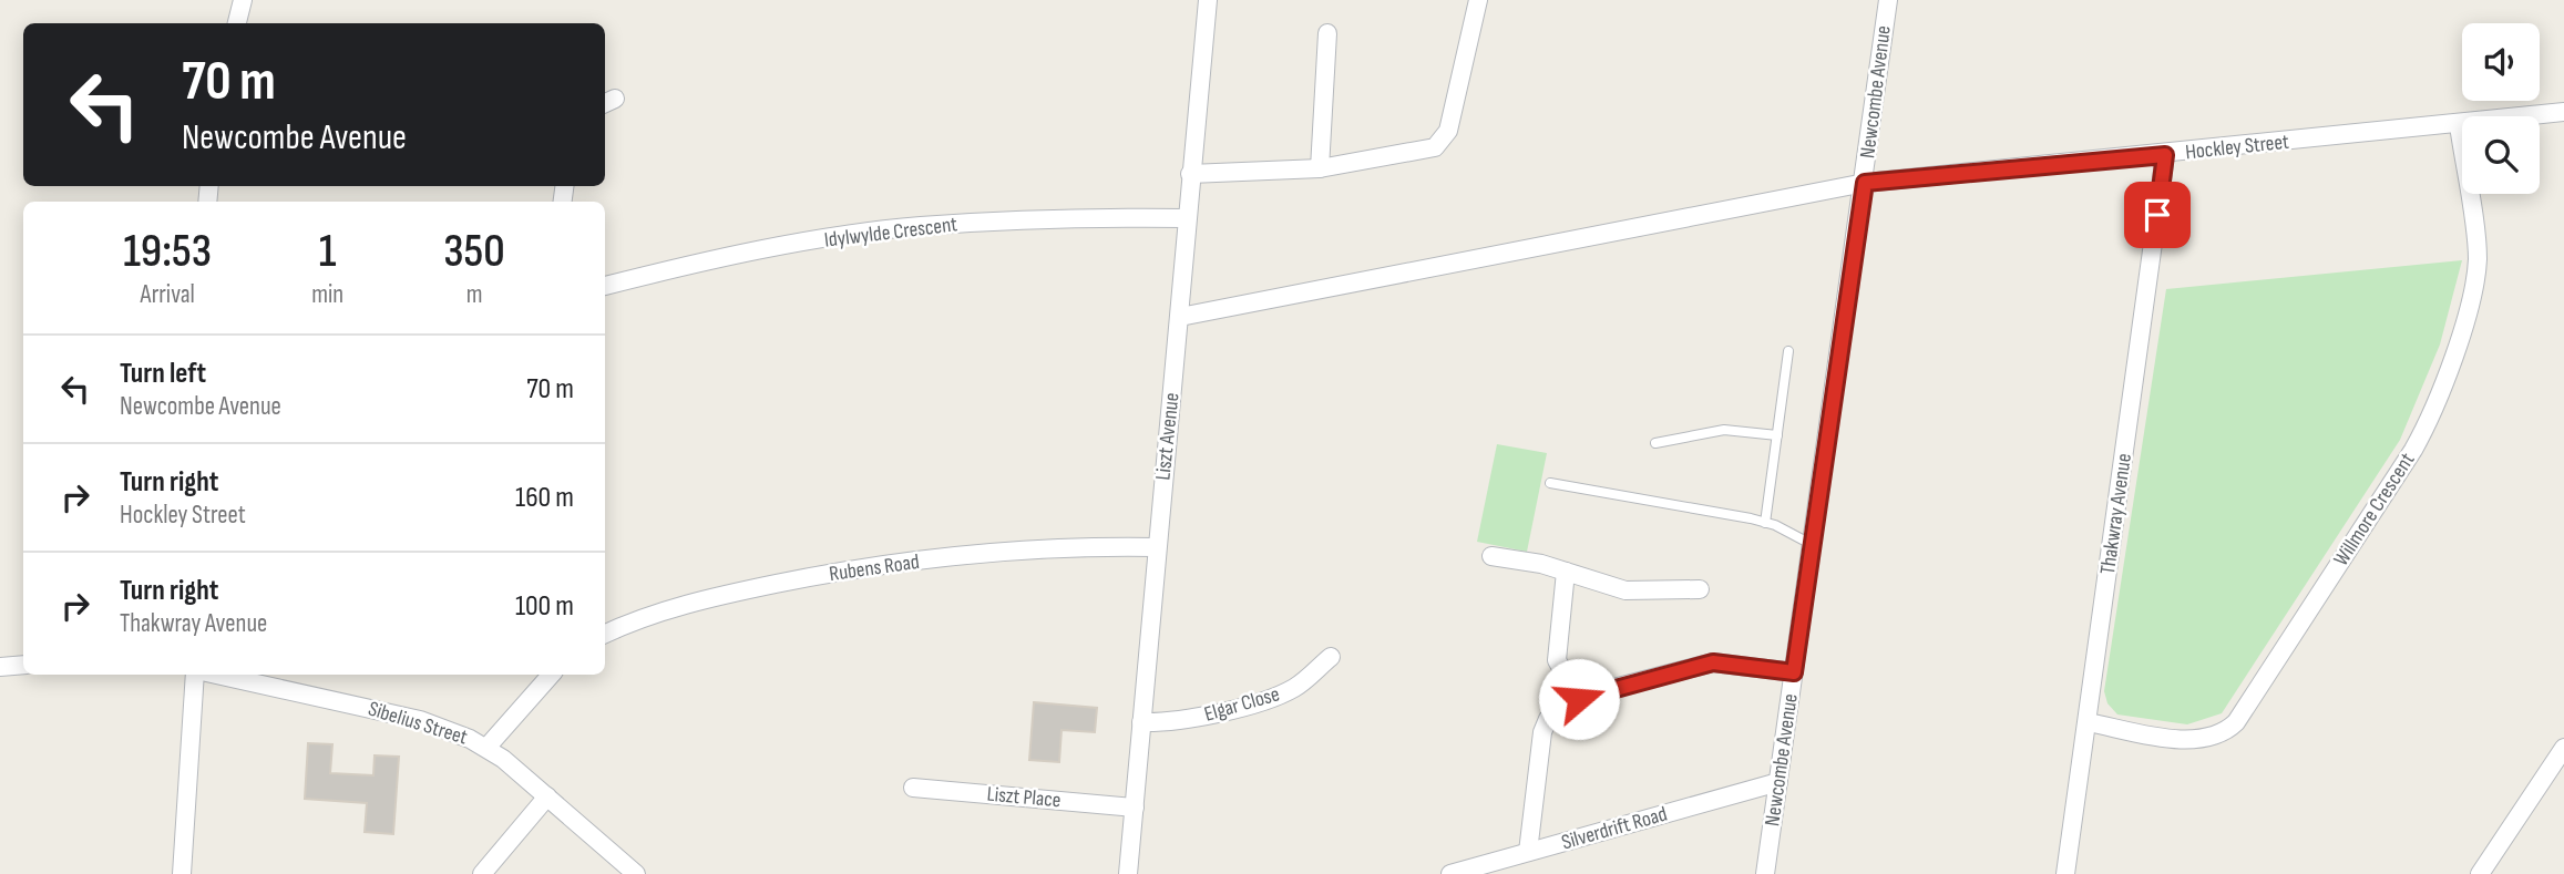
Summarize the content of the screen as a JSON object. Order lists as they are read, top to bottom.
{
  "streets": {
    "street": [
      "Newcombe Avenue",
      "Hockley Street",
      "Idylwylde Crescent",
      "Liszt Avenue",
      "Willmore Crescent",
      "Thakwray Avenue",
      "Rubens Road",
      "Elgar Close",
      "Sibelius Street",
      "Liszt Place",
      "Silverdrift Road"
    ]
  },
  "crossings": [
    ["Newcombe Avenue", "Hockley Street"],
    ["Newcombe Avenue", "Silverdrift Road"],
    ["Hockley Street", "Liszt Avenue"],
    ["Hockley Street", "Willmore Crescent"],
    ["Hockley Street", "Thakwray Avenue"],
    ["Idylwylde Crescent", "Liszt Avenue"],
    ["Liszt Avenue", "Rubens Road"],
    ["Liszt Avenue", "Elgar Close"],
    ["Liszt Avenue", "Liszt Place"],
    ["Willmore Crescent", "Thakwray Avenue"]
  ],
  "page": {
    "turn": ["70 m", "Newcombe Avenue"],
    "eta": [
      "19:53",
      "Arrival",
      "1",
      "min",
      "350",
      "m"
    ],
    "list": [
      {
        "name": "Turn left",
        "note": "Newcombe Avenue",
        "value": "70 m"
      },
      {
        "name": "Turn right",
        "note": "Hockley Street",
        "value": "160 m"
      },
      {
        "name": "Turn right",
        "note": "Thakwray Avenue",
        "value": "100 m"
      }
    ]
  }
}
